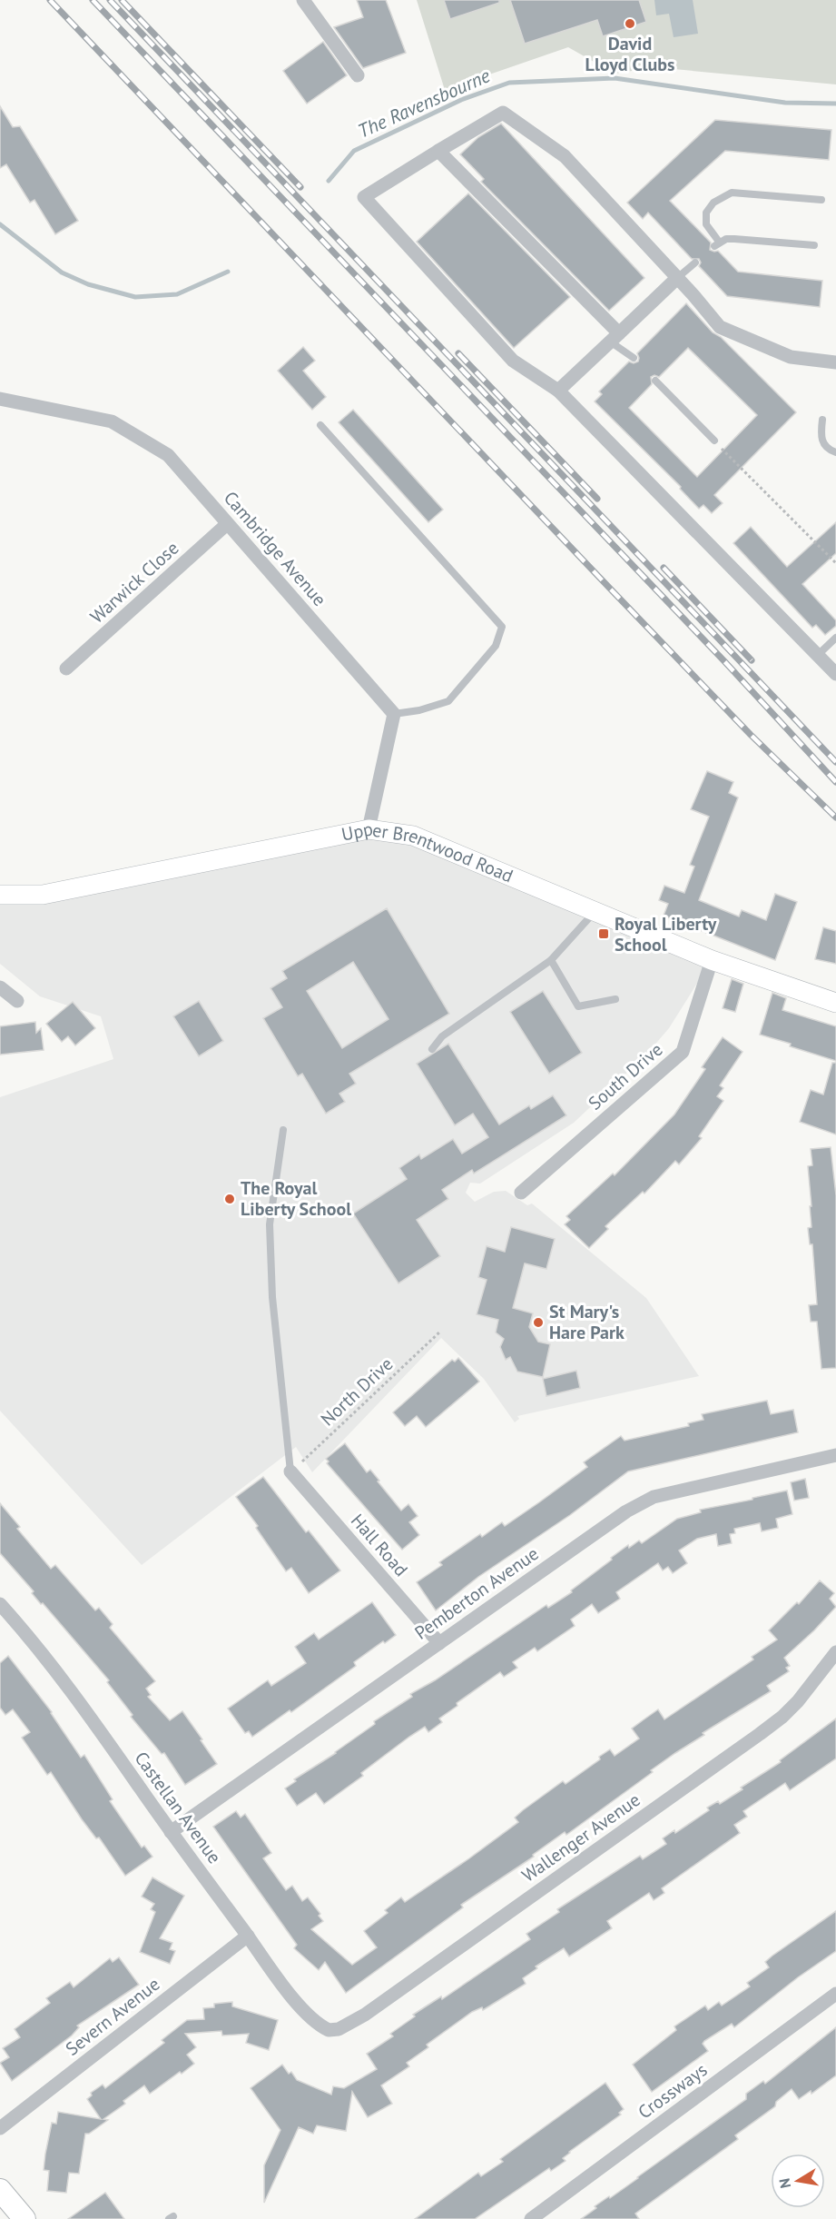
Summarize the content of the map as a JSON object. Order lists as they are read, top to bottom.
{
  "streets": {
    "street": [
      "Cambridge Avenue",
      "Warwick Close",
      "Upper Brentwood Road",
      "South Drive",
      "Hall Road",
      "Pemberton Avenue",
      "Castellan Avenue",
      "Wallenger Avenue",
      "Severn Avenue",
      "Crossways"
    ],
    "path": ["North Drive"]
  },
  "crossings": [
    ["Cambridge Avenue", "Warwick Close"],
    ["Upper Brentwood Road", "South Drive"],
    ["North Drive", "Hall Road"],
    ["Hall Road", "Pemberton Avenue"],
    ["Pemberton Avenue", "Castellan Avenue"],
    ["Castellan Avenue", "Wallenger Avenue"],
    ["Castellan Avenue", "Severn Avenue"]
  ],
  "water": ["The Ravensbourne"],
  "places": {
    "other": ["David Lloyd Clubs", "The Royal Liberty School", "St Mary's Hare Park"],
    "transit": ["Royal Liberty School"]
  },
  "north": "left"
}
